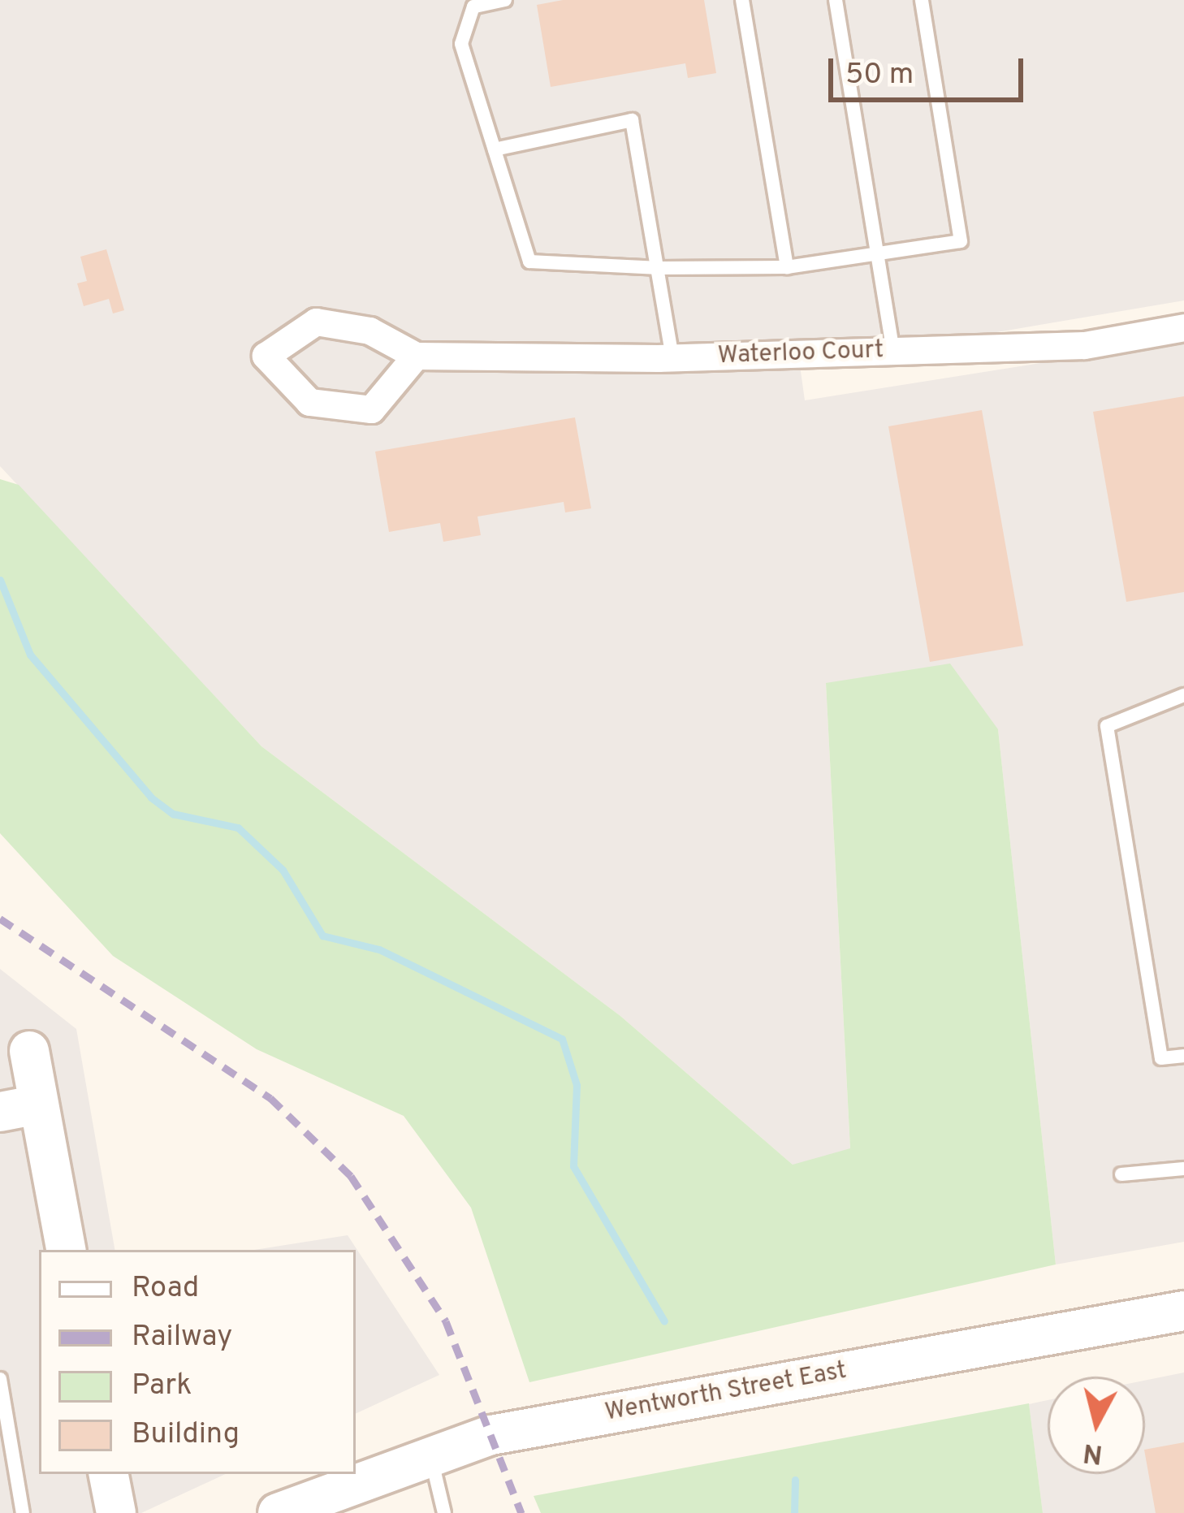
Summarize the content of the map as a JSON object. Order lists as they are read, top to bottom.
{
  "streets": {
    "main road": ["Wentworth Street East"],
    "street": ["Waterloo Court"]
  },
  "legend": [
    "Road",
    "Railway",
    "Park",
    "Building"
  ],
  "scale_bar": "50 m",
  "north": "bottom"
}
